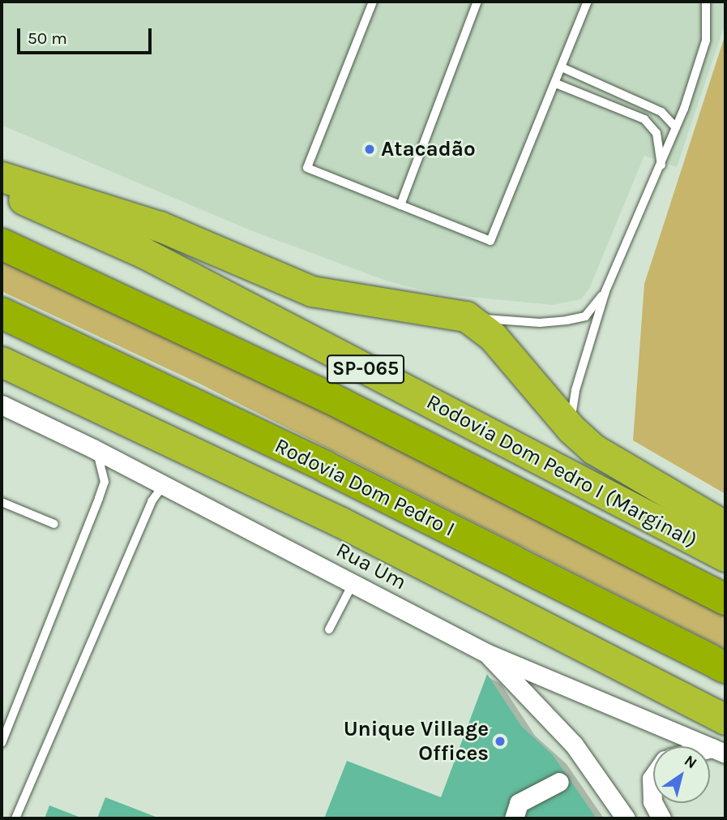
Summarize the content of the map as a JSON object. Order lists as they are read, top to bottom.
{
  "streets": {
    "highway": ["SP-065", "Rodovia Dom Pedro I (Marginal)", "Rodovia Dom Pedro I"],
    "street": ["Rua Um"]
  },
  "places": ["Atacadão", "Unique Village Offices"],
  "scale_bar": "50 m",
  "north": "top right"
}
